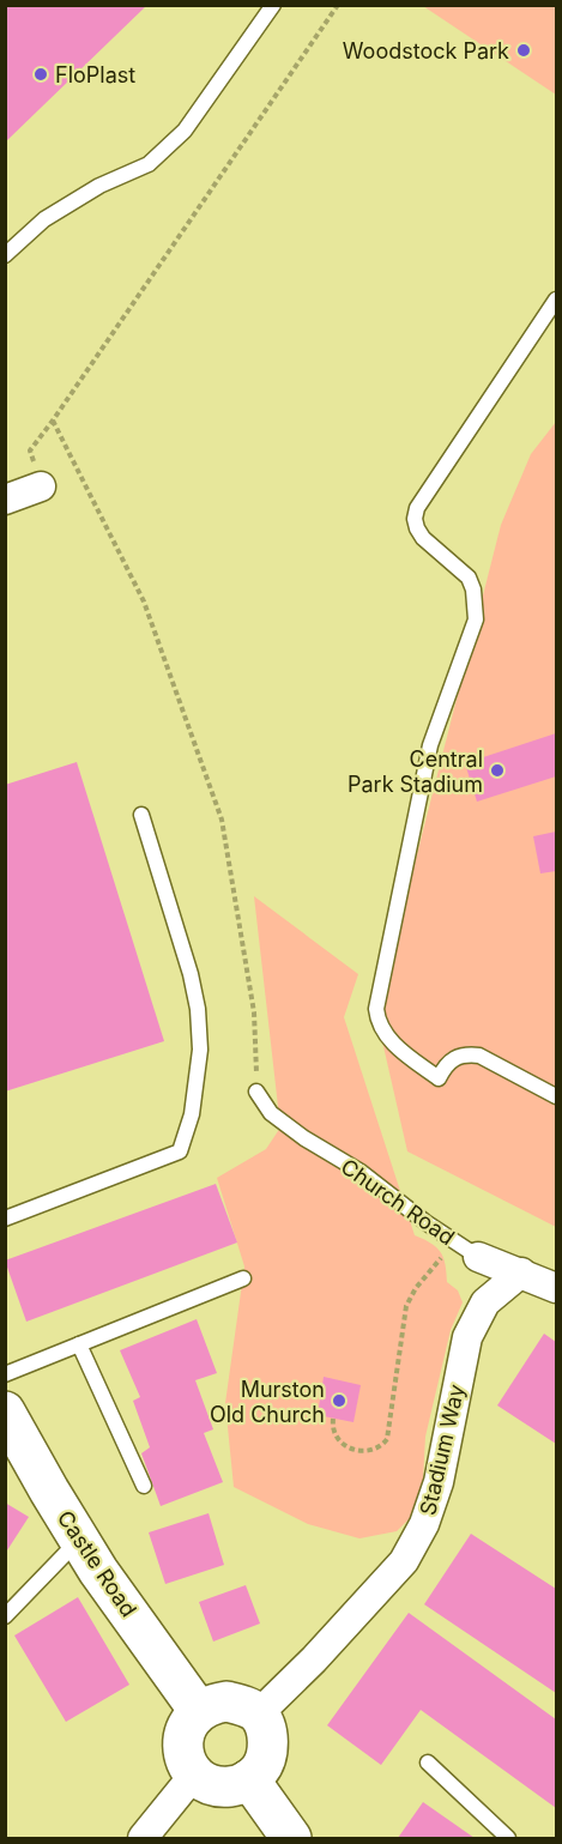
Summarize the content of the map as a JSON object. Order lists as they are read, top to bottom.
{
  "streets": {
    "main road": ["Castle Road"],
    "street": ["Church Road", "Stadium Way"]
  },
  "crossings": [
    ["Church Road", "Stadium Way"],
    ["Stadium Way", "Castle Road"]
  ],
  "places": [
    "Woodstock Park",
    "FloPlast",
    "Central Park Stadium",
    "Murston Old Church"
  ]
}
